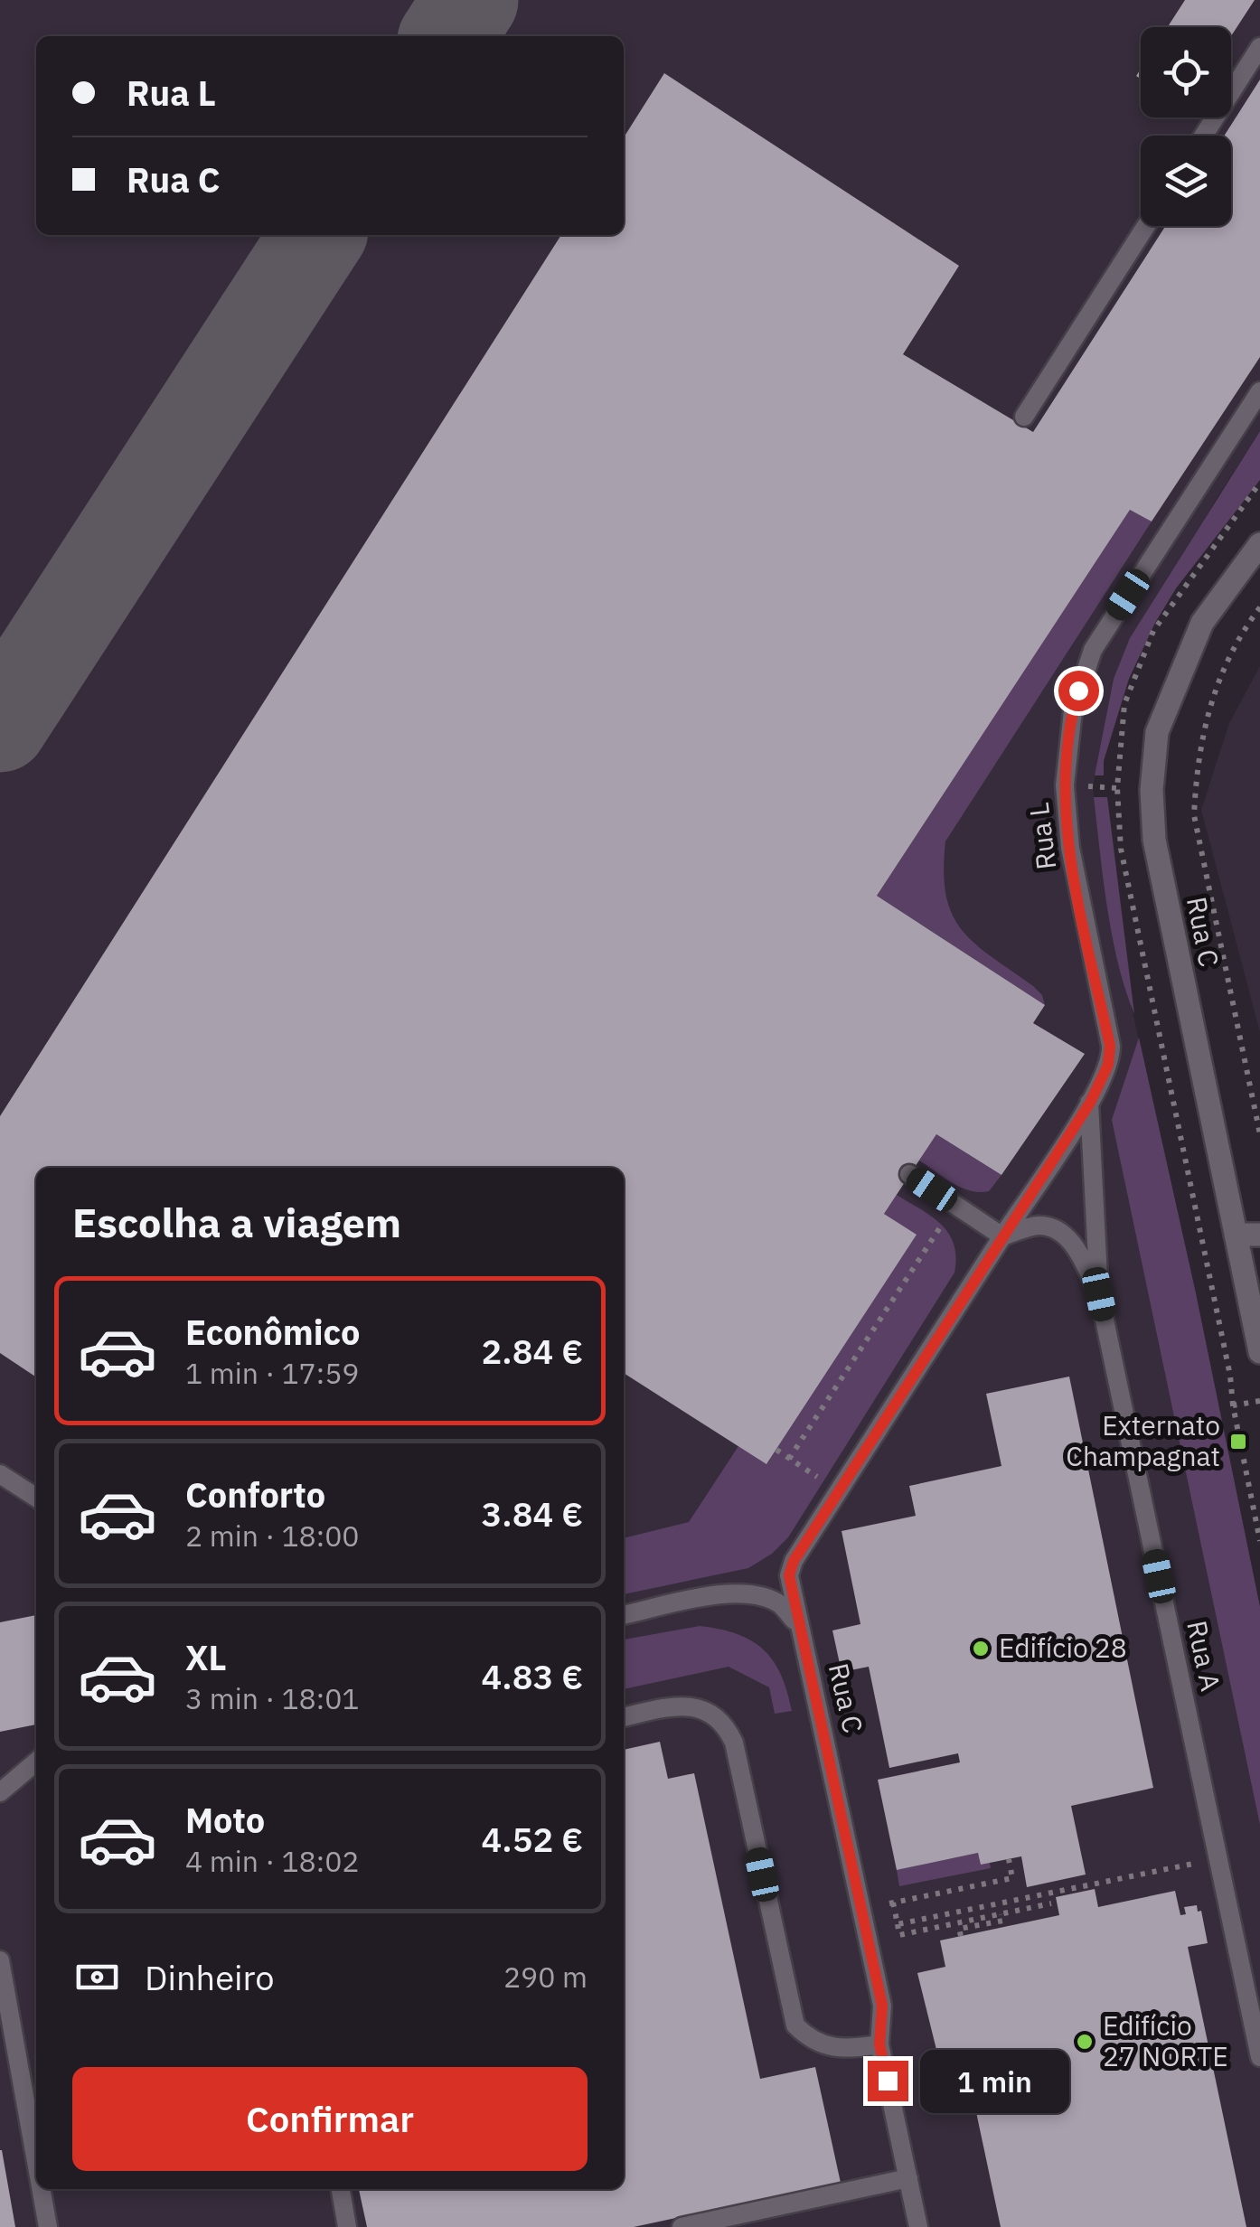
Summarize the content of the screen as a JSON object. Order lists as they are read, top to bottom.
{
  "streets": {
    "street": ["Rua C"],
    "lane": ["Rua L", "Rua A"]
  },
  "crossings": [
    ["Rua L", "Rua A"]
  ],
  "places": {
    "transit": ["Externato Champagnat"],
    "other": ["Edifício 28", "Edifício 27 NORTE"]
  },
  "page": {
    "banner": ["Rua L", "Rua C"],
    "heading": "Escolha a viagem",
    "list": [
      {
        "name": "Econômico",
        "note": "1 min · 17:59",
        "value": "2.84 €"
      },
      {
        "name": "Conforto",
        "note": "2 min · 18:00",
        "value": "3.84 €"
      },
      {
        "name": "XL",
        "note": "3 min · 18:01",
        "value": "4.83 €"
      },
      {
        "name": "Moto",
        "note": "4 min · 18:02",
        "value": "4.52 €"
      }
    ],
    "pay": ["Dinheiro", "290 m"],
    "buttons": "Confirmar",
    "bubble": "1 min"
  }
}
